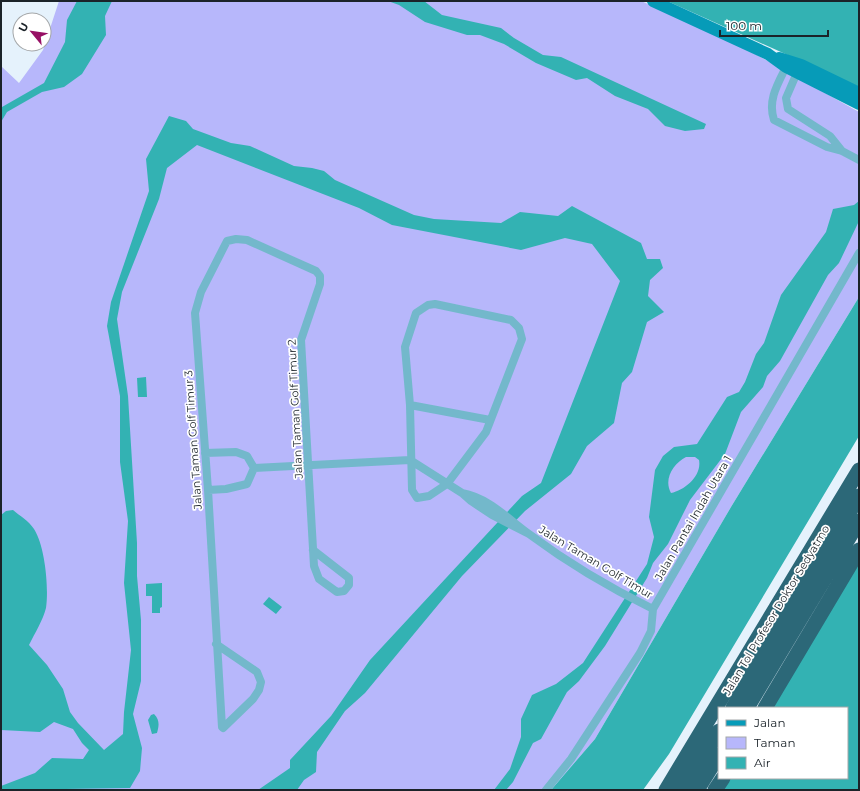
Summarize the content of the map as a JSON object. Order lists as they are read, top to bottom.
{
  "streets": {
    "highway": ["Jalan Tol Profesor Doktor Sedyatmo"],
    "street": [
      "Jalan Taman Golf Timur 2",
      "Jalan Taman Golf Timur 3",
      "Jalan Pantai Indah Utara 1",
      "Jalan Taman Golf Timur"
    ]
  },
  "crossings": [
    ["Jalan Taman Golf Timur 2", "Jalan Taman Golf Timur 3"],
    ["Jalan Pantai Indah Utara 1", "Jalan Taman Golf Timur"]
  ],
  "legend": ["Jalan", "Taman", "Air"],
  "scale_bar": "100 m",
  "north": "top left"
}
